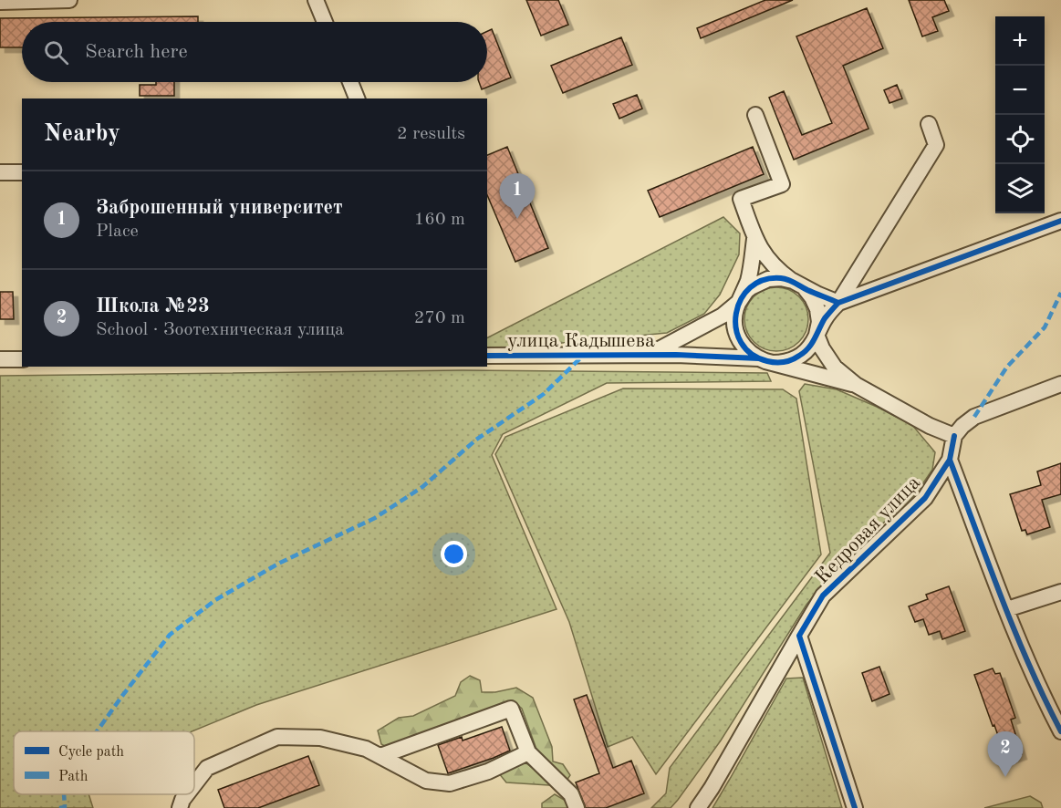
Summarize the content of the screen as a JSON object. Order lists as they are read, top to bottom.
{
  "streets": {
    "street": ["улица Кадышева", "Кедровая улица"]
  },
  "legend": ["Cycle path", "Path"],
  "page": {
    "map_buttons": ["+", "−"],
    "search": "Search here",
    "heading": ["Nearby", "2 results"],
    "list": [
      {
        "mark": "1",
        "name": "Заброшенный университет",
        "note": "Place",
        "value": "160 m"
      },
      {
        "mark": "2",
        "name": "Школа №23",
        "note": "School · Зоотехническая улица",
        "value": "270 m"
      }
    ],
    "pins": ["1", "2"]
  }
}
